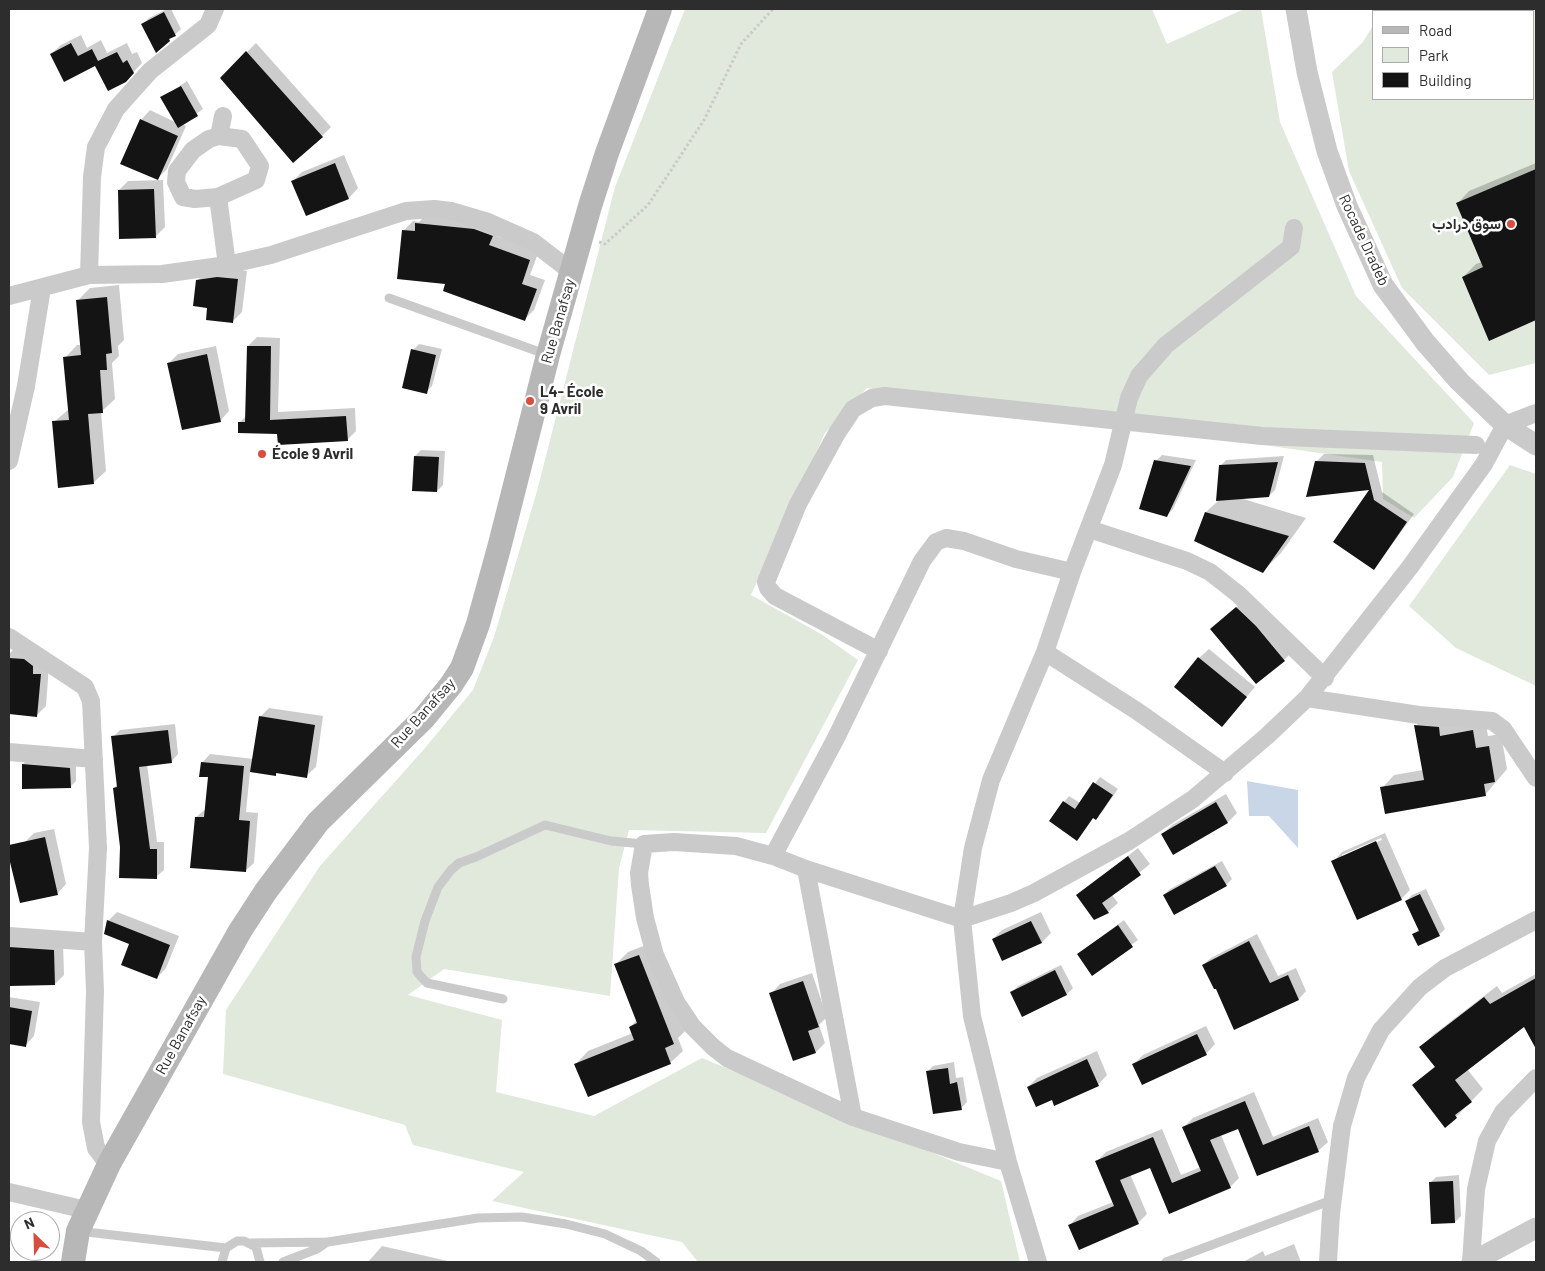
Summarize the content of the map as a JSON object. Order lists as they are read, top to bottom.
{
  "streets": {
    "main road": ["Rue Banafsay"],
    "street": ["Rocade Dradeb"]
  },
  "places": ["سوق درادب", "L4- École 9 Avril", "École 9 Avril"],
  "legend": ["Road", "Park", "Building"],
  "north": "top left"
}
